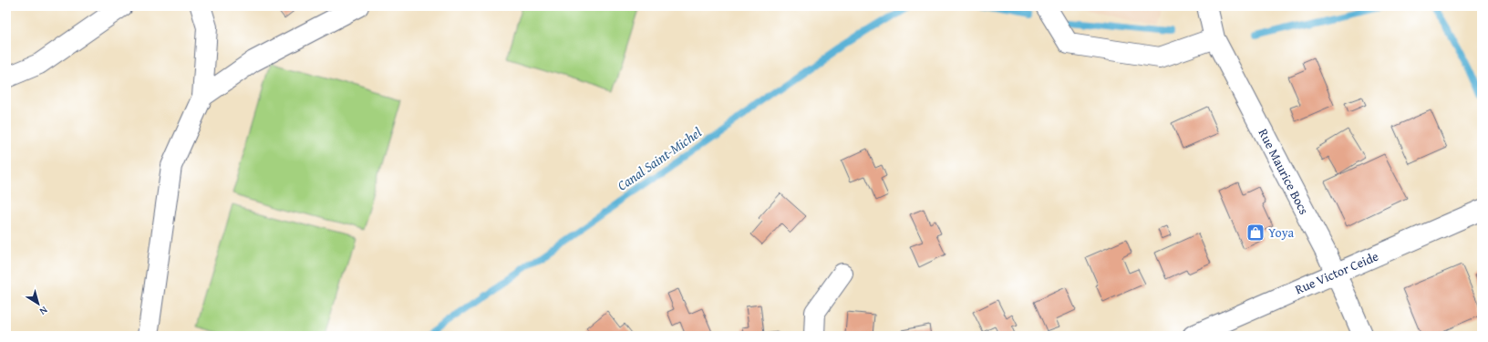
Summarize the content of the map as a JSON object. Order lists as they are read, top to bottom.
{
  "streets": {
    "street": ["Rue Maurice Bocs", "Rue Victor Ceide"]
  },
  "crossings": [
    ["Rue Maurice Bocs", "Rue Victor Ceide"]
  ],
  "water": ["Canal Saint-Michel"],
  "places": {
    "shop": ["Yoya"]
  },
  "north": "bottom right"
}
